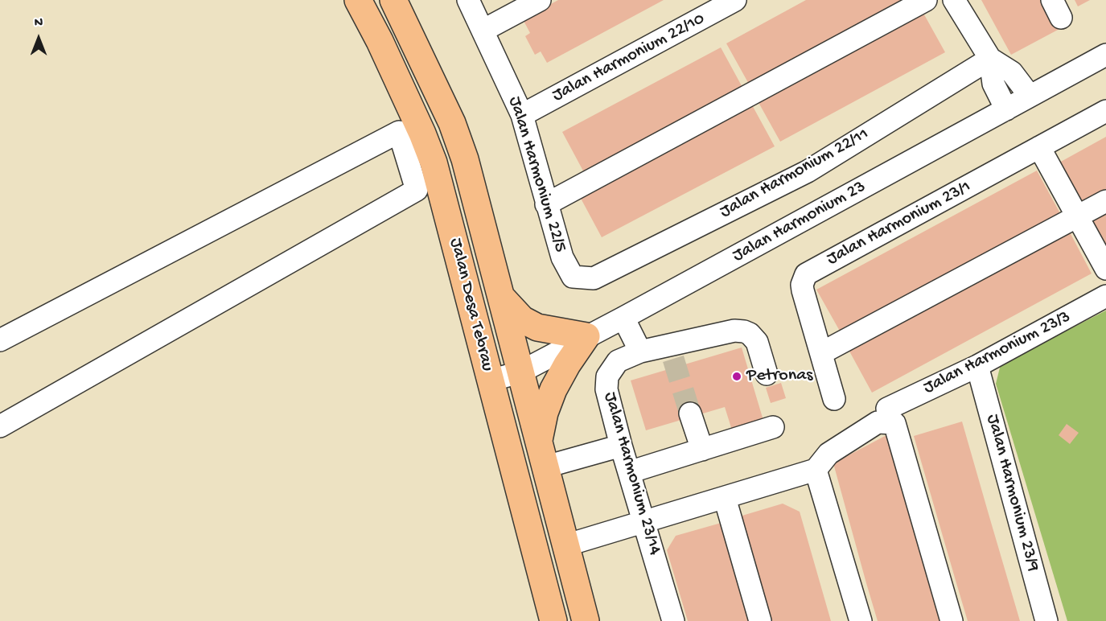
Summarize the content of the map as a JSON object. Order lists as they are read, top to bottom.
{
  "streets": {
    "main road": ["Jalan Desa Tebrau"],
    "street": [
      "Jalan Harmonium 22/10",
      "Jalan Harmonium 22/11",
      "Jalan Harmonium 22/5",
      "Jalan Harmonium 23",
      "Jalan Harmonium 23/1",
      "Jalan Harmonium 23/3",
      "Jalan Harmonium 23/14",
      "Jalan Harmonium 23/9"
    ]
  },
  "crossings": [
    ["Jalan Harmonium 22/10", "Jalan Harmonium 22/5"],
    ["Jalan Harmonium 22/11", "Jalan Harmonium 22/5"],
    ["Jalan Harmonium 23", "Jalan Desa Tebrau"],
    ["Jalan Harmonium 23/3", "Jalan Harmonium 23/9"]
  ],
  "places": ["Petronas"],
  "north": "top"
}
